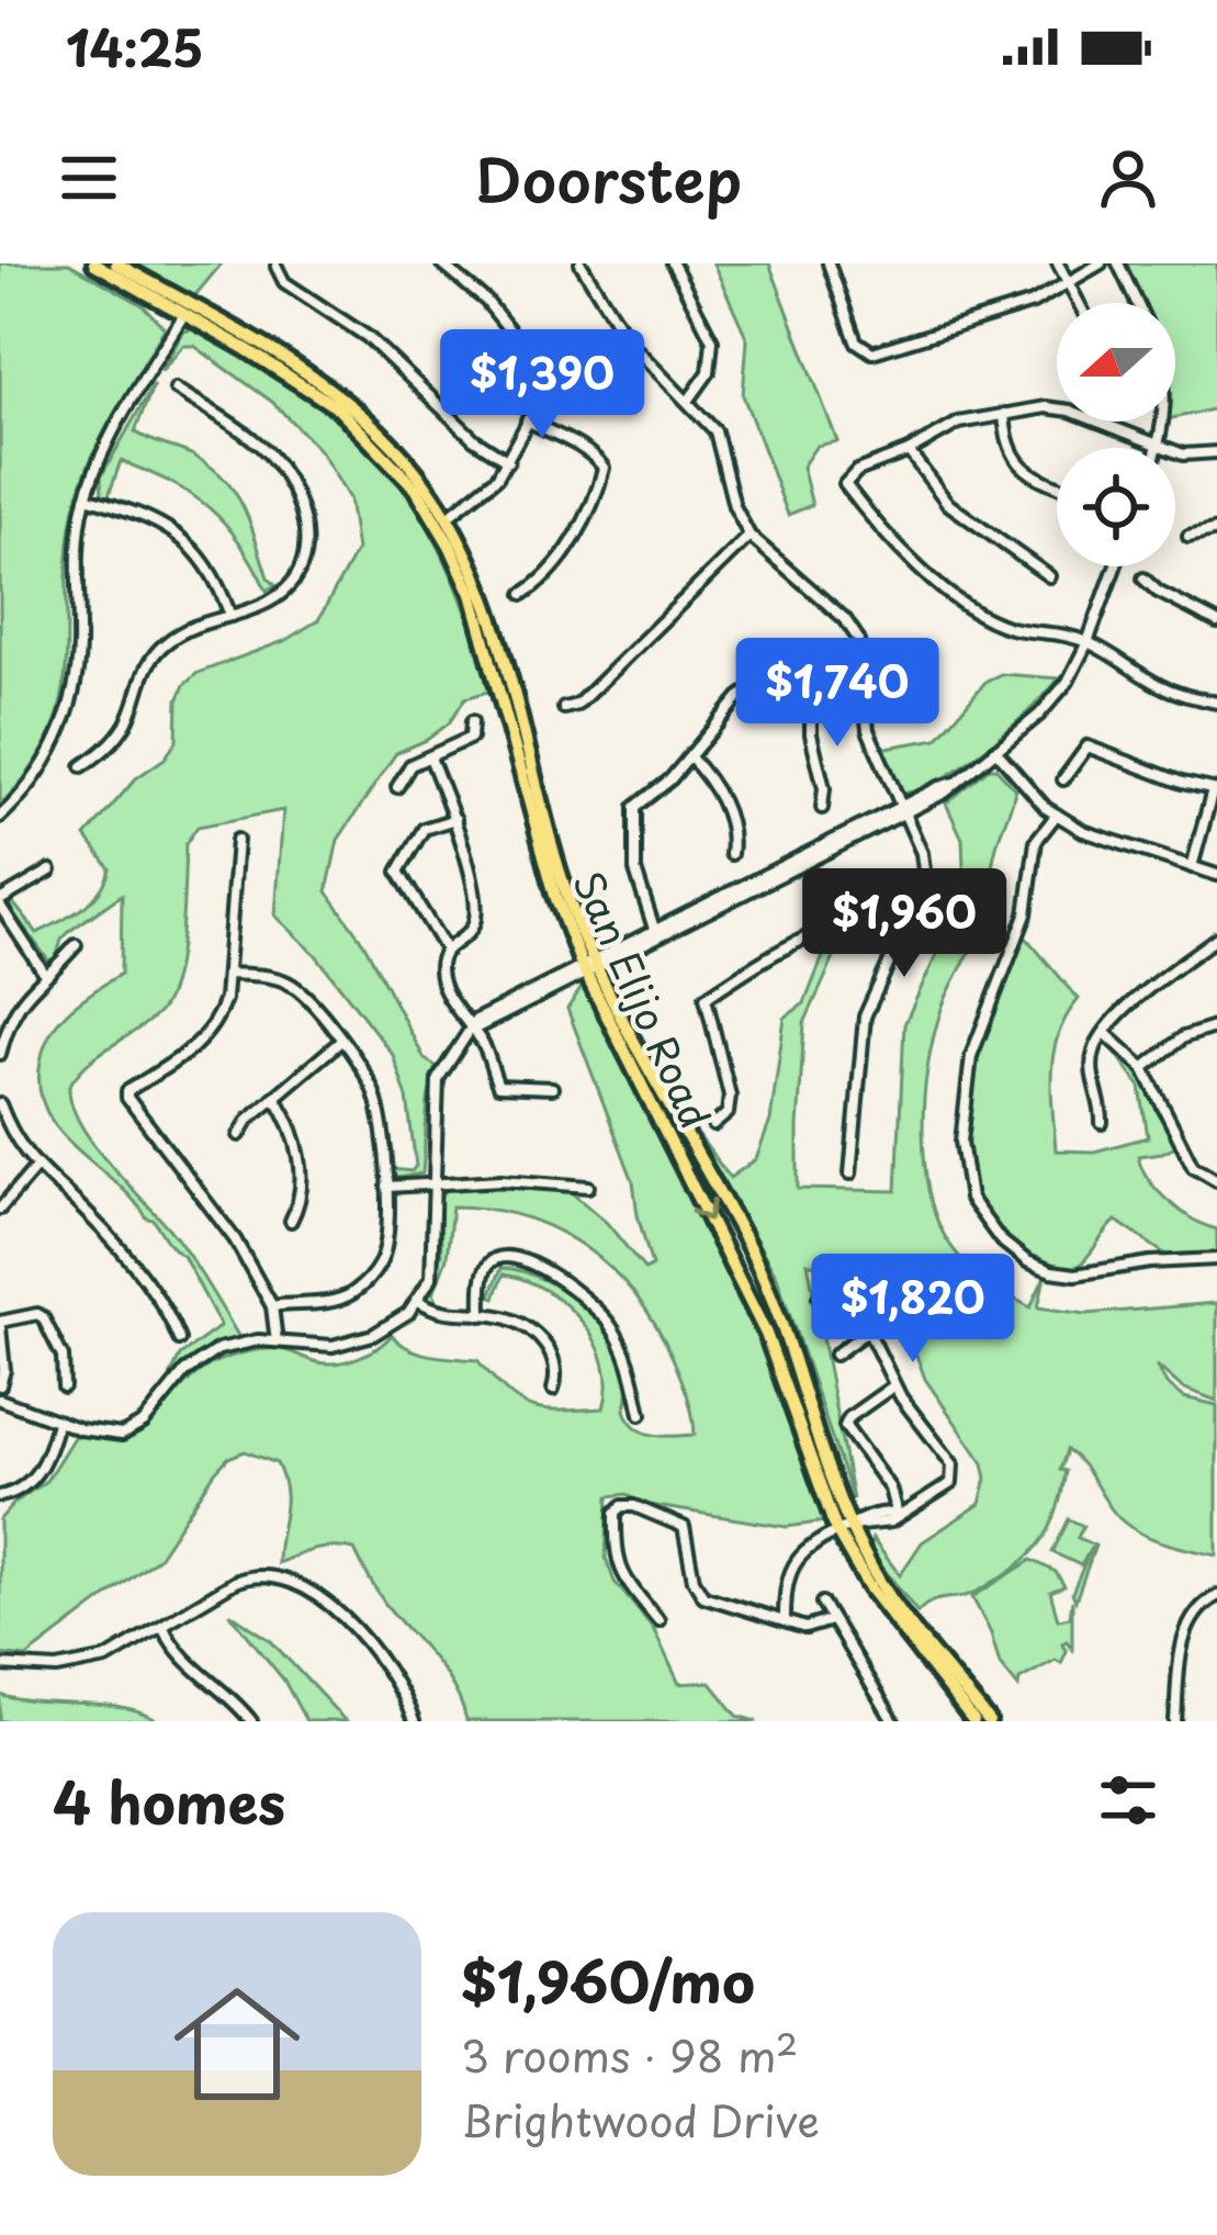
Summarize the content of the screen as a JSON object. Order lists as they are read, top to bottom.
{
  "streets": {
    "main road": ["San Elijo Road"]
  },
  "north": "left",
  "page": {
    "status": "14:25",
    "header": "Doorstep",
    "price": [
      "$1,390",
      "$1,740",
      "$1,960",
      "$1,820"
    ],
    "heading": "4 homes",
    "list": [
      {
        "name": "$1,960/mo",
        "note": "3 rooms · 98 m² · Brightwood Drive"
      }
    ]
  }
}
